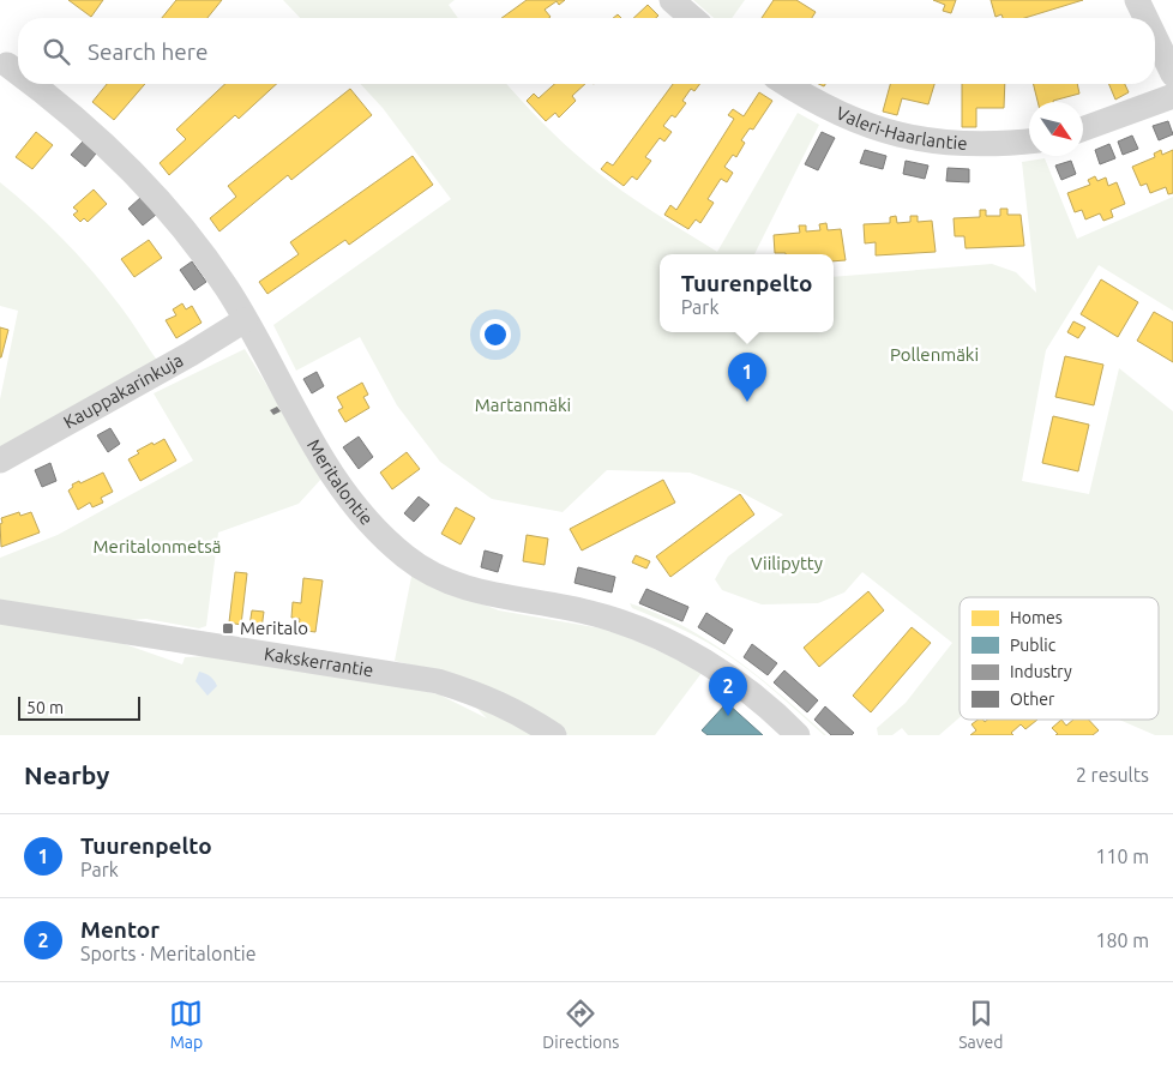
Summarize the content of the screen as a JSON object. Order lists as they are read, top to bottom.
{
  "streets": {
    "street": [
      "Valeri-Haarlantie",
      "Kauppakarinkuja",
      "Meritalontie",
      "Kakskerrantie"
    ]
  },
  "crossings": [
    ["Kauppakarinkuja", "Meritalontie"]
  ],
  "parks": [
    "Pollenmäki",
    "Martanmäki",
    "Meritalonmetsä",
    "Viilipytty"
  ],
  "places": {
    "transit": ["Meritalo"]
  },
  "legend": [
    "Homes",
    "Public",
    "Industry",
    "Other"
  ],
  "scale_bar": "50 m",
  "north": "bottom right",
  "page": {
    "search": "Search here",
    "popup": ["Tuurenpelto", "Park"],
    "pins": ["1", "2"],
    "scale": "50 m",
    "heading": ["Nearby", "2 results"],
    "list": [
      {
        "mark": "1",
        "name": "Tuurenpelto",
        "note": "Park",
        "value": "110 m"
      },
      {
        "mark": "2",
        "name": "Mentor",
        "note": "Sports · Meritalontie",
        "value": "180 m"
      }
    ],
    "nav": ["Map", "Directions", "Saved"]
  }
}
